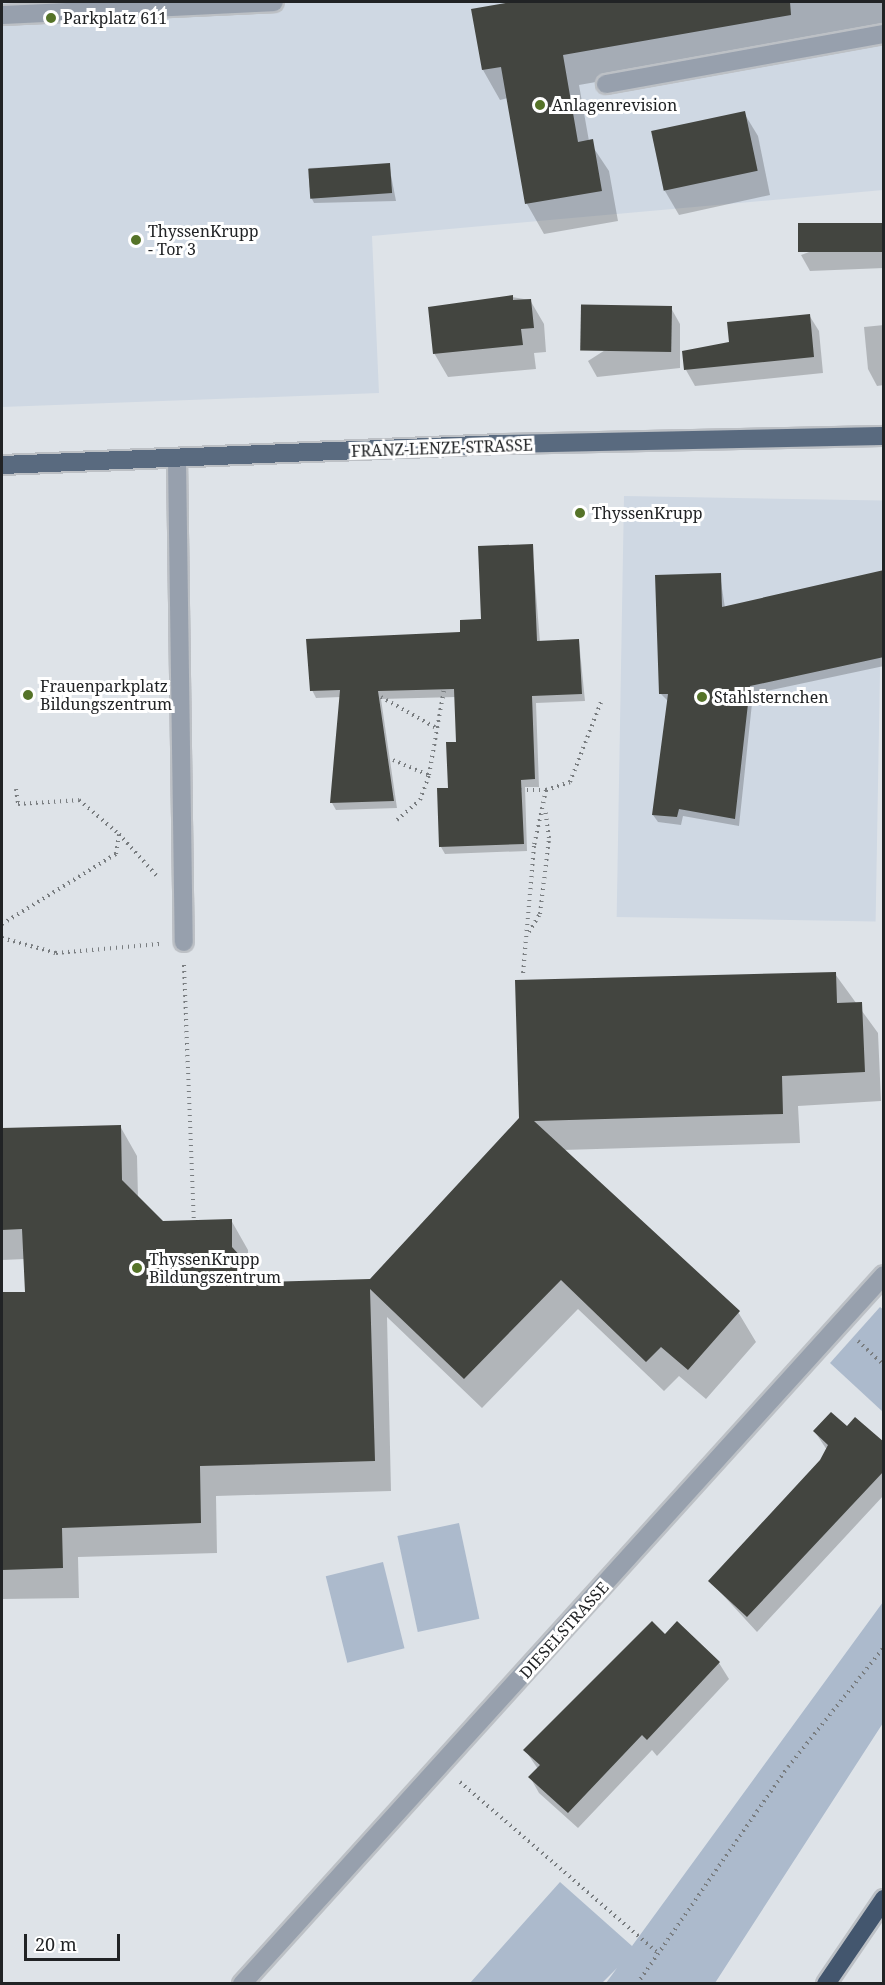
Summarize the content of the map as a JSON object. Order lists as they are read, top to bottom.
{
  "streets": {
    "main road": ["FRANZ-LENZE-STRASSE"],
    "street": ["DIESELSTRASSE"]
  },
  "places": [
    "Parkplatz 611",
    "Anlagenrevision",
    "ThyssenKrupp - Tor 3",
    "ThyssenKrupp",
    "Frauenparkplatz Bildungszentrum",
    "Stahlsternchen",
    "ThyssenKrupp Bildungszentrum"
  ],
  "scale_bar": "20 m"
}
